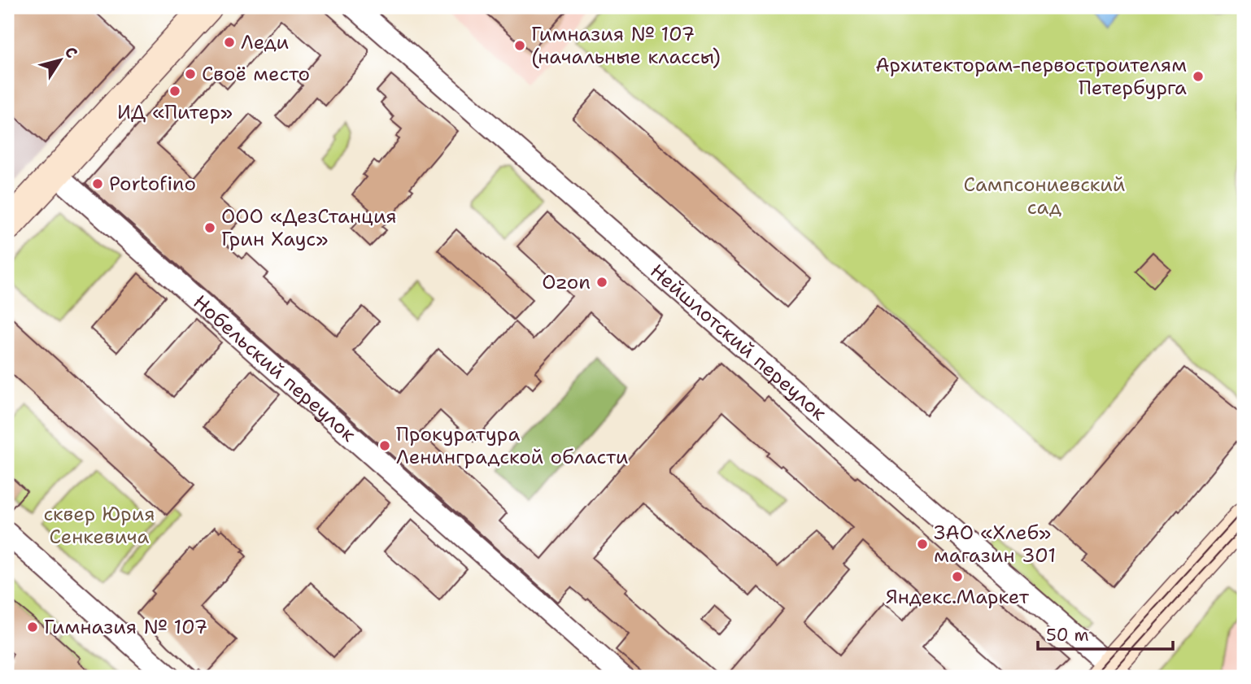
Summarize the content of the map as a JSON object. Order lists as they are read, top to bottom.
{
  "streets": {
    "street": ["Нейшлотский переулок", "Нобельский переулок"]
  },
  "parks": ["Сампсониевский сад", "сквер Юрия Сенкевича"],
  "places": [
    "Леди",
    "Гимназия № 107 (начальные классы)",
    "Своё место",
    "Архитекторам-первостроителям Петербурга",
    "ИД «Питер»",
    "Portofino",
    "ООО «ДезСтанция Грин Хаус»",
    "Ozon",
    "Прокуратура Ленинградской области",
    "ЗАО «Хлеб» магазин 301",
    "Яндекс.Маркет",
    "Гимназия № 107"
  ],
  "scale_bar": "50 m",
  "north": "top right"
}
